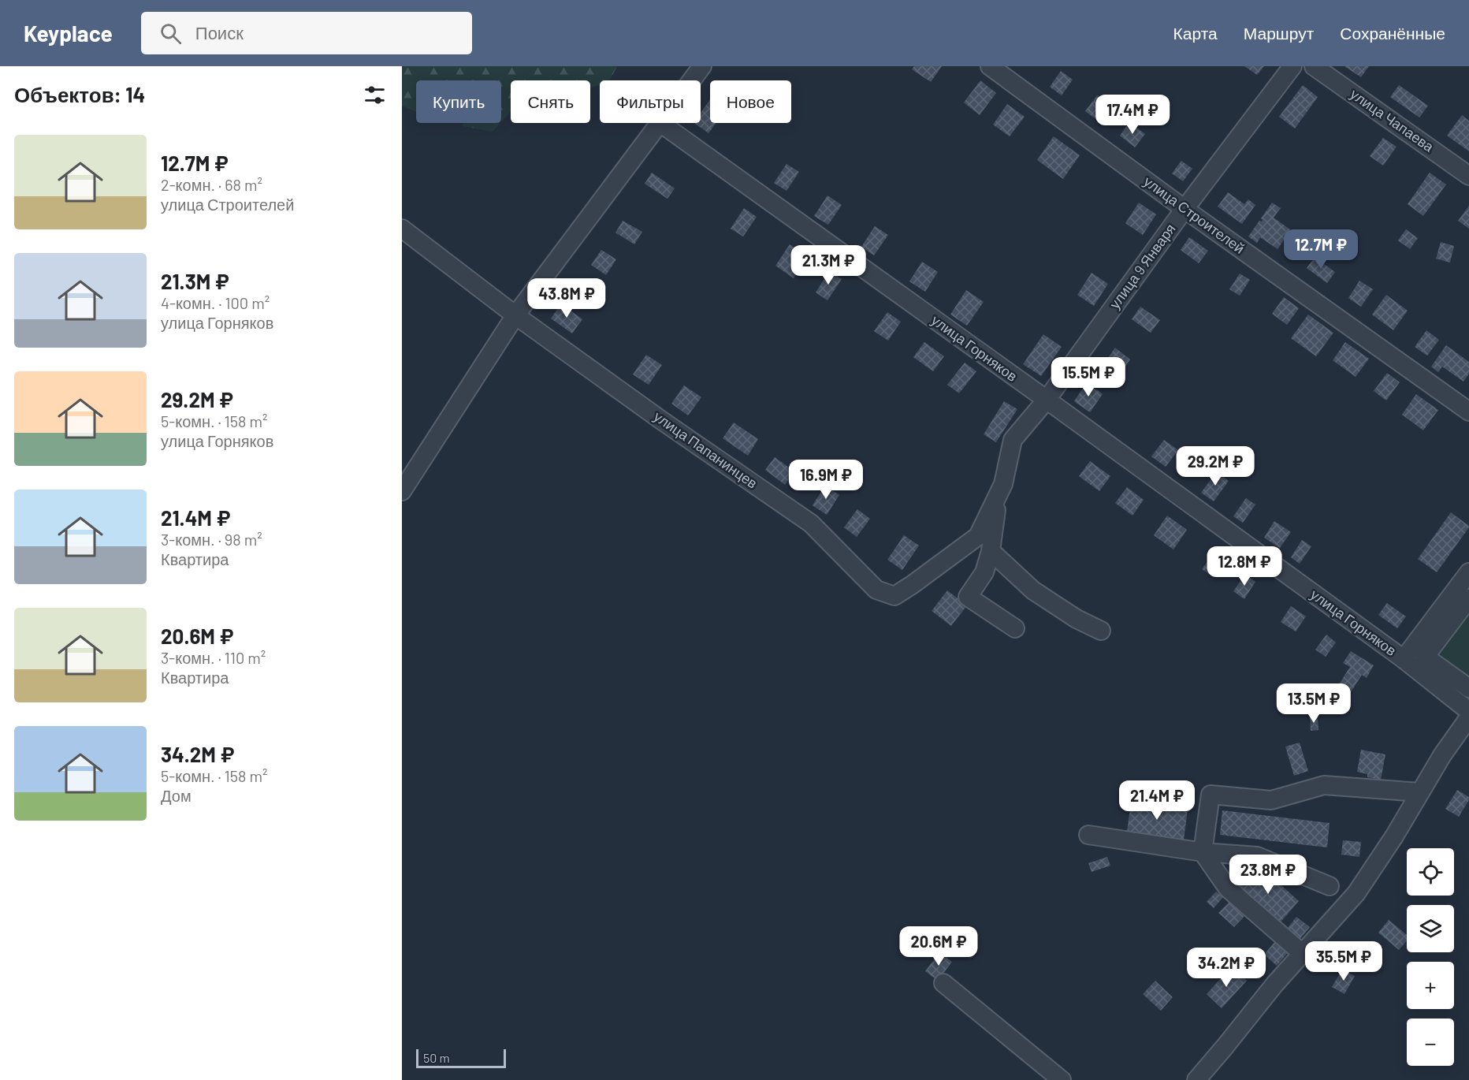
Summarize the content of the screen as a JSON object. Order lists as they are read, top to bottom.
{
  "streets": {
    "street": [
      "улица Чапаева",
      "улица Строителей",
      "улица 9 Января",
      "улица Горняков",
      "улица Папанинцев"
    ]
  },
  "crossings": [
    ["улица Строителей", "улица 9 Января"],
    ["улица 9 Января", "улица Горняков"],
    ["улица 9 Января", "улица Папанинцев"]
  ],
  "scale_bar": "50 m",
  "page": {
    "header": "Keyplace",
    "search": "Поиск",
    "nav": ["Карта", "Маршрут", "Сохранённые"],
    "heading": "Объектов: 14",
    "chip": [
      "Купить",
      "Снять",
      "Фильтры",
      "Новое"
    ],
    "price": [
      "17.4M ₽",
      "12.7M ₽",
      "21.3M ₽",
      "43.8M ₽",
      "15.5M ₽",
      "29.2M ₽",
      "16.9M ₽",
      "12.8M ₽",
      "13.5M ₽",
      "21.4M ₽",
      "23.8M ₽",
      "20.6M ₽",
      "35.5M ₽",
      "34.2M ₽"
    ],
    "list": [
      {
        "name": "12.7M ₽",
        "note": "2-комн. · 68 m² · улица Строителей"
      },
      {
        "name": "21.3M ₽",
        "note": "4-комн. · 100 m² · улица Горняков"
      },
      {
        "name": "29.2M ₽",
        "note": "5-комн. · 158 m² · улица Горняков"
      },
      {
        "name": "21.4M ₽",
        "note": "3-комн. · 98 m² · Квартира"
      },
      {
        "name": "20.6M ₽",
        "note": "3-комн. · 110 m² · Квартира"
      },
      {
        "name": "34.2M ₽",
        "note": "5-комн. · 158 m² · Дом"
      }
    ],
    "map_buttons": ["+", "−"],
    "scale": "50 m"
  }
}
